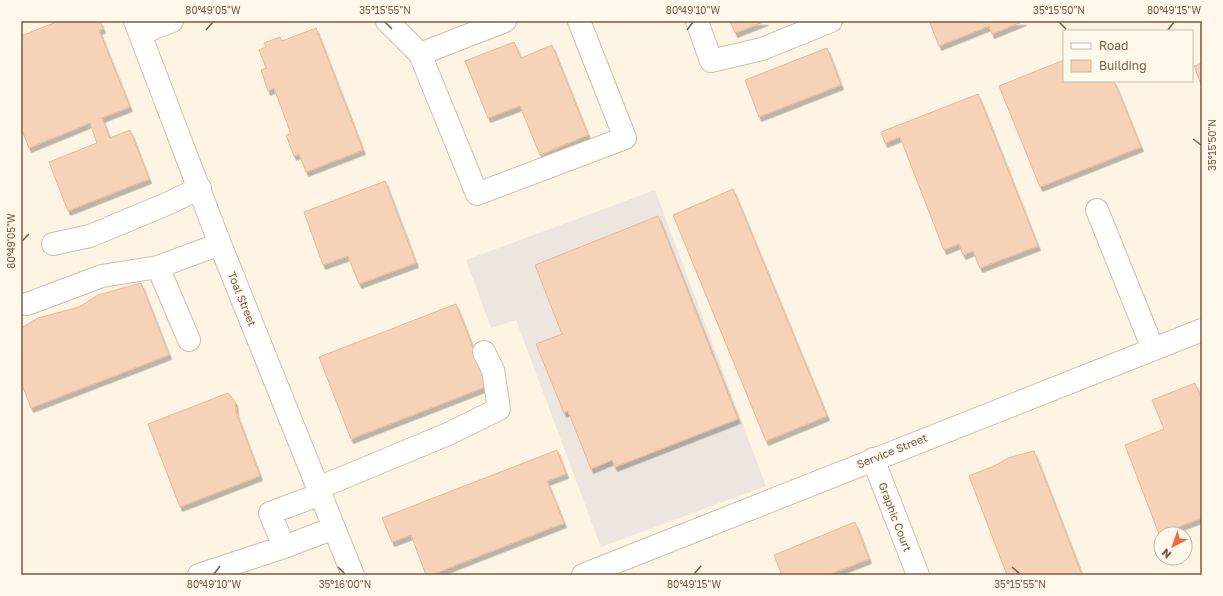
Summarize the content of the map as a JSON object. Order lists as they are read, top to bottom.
{
  "streets": {
    "street": ["Toal Street", "Service Street", "Graphic Court"]
  },
  "crossings": [
    ["Service Street", "Graphic Court"]
  ],
  "legend": ["Road", "Building"],
  "north": "bottom left",
  "coordinates": [
    "80°49'05\"W",
    "35°15'55\"N",
    "80°49'10\"W",
    "35°15'50\"N",
    "80°49'15\"W",
    "35°16'00\"N"
  ]
}
